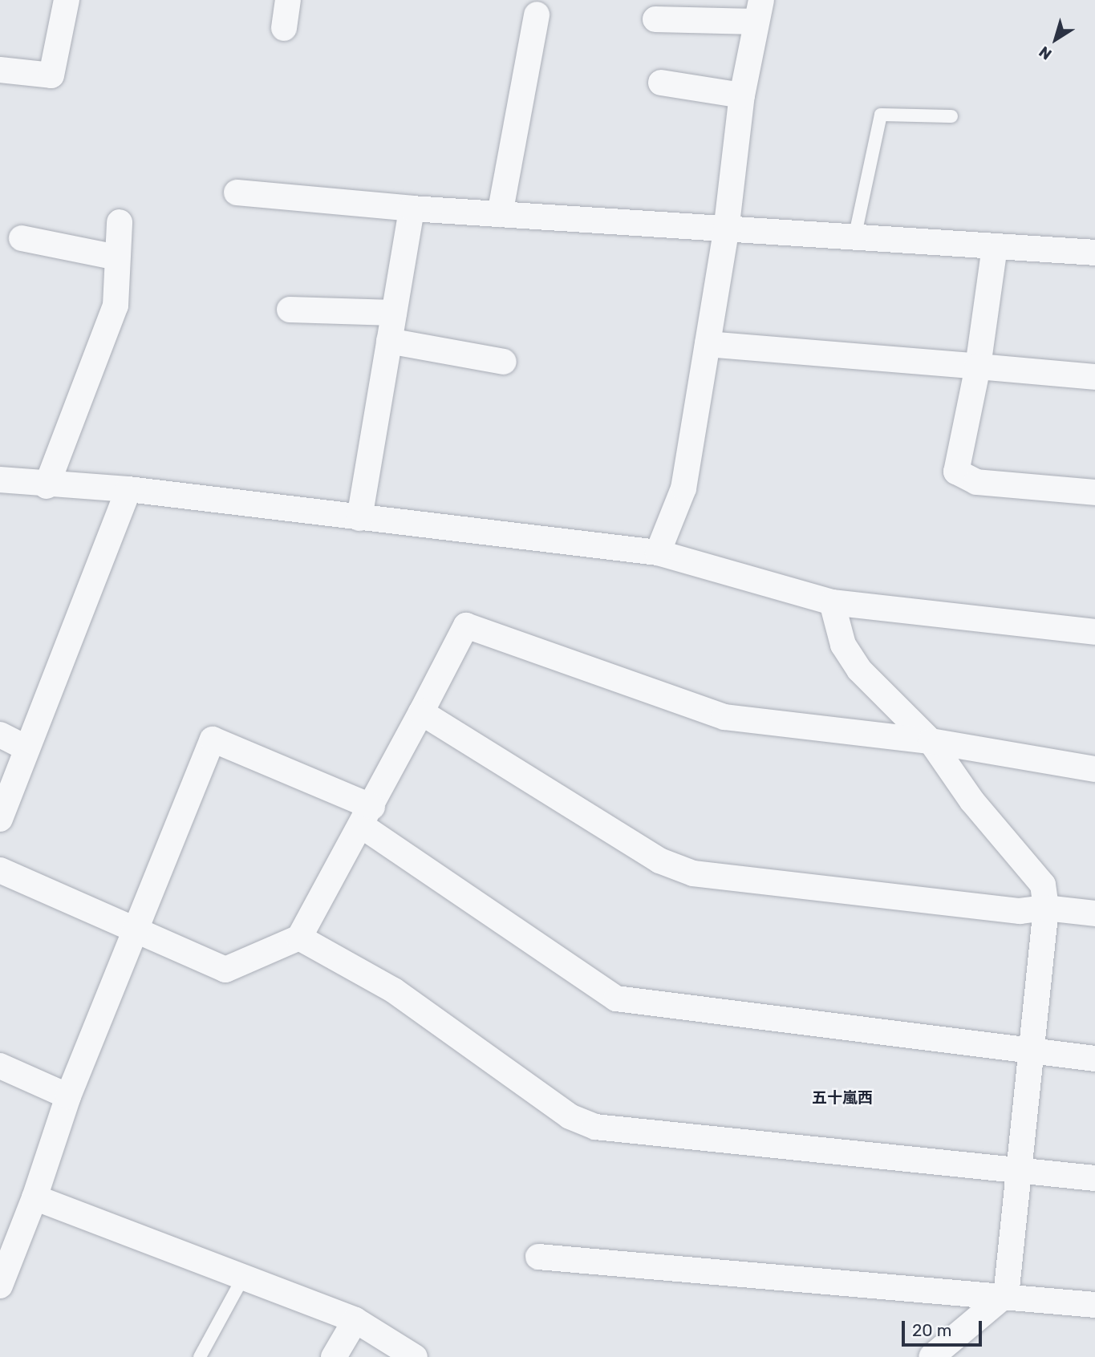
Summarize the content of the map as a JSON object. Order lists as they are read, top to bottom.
{
  "districts": ["五十嵐西"],
  "scale_bar": "20 m",
  "north": "bottom left"
}
